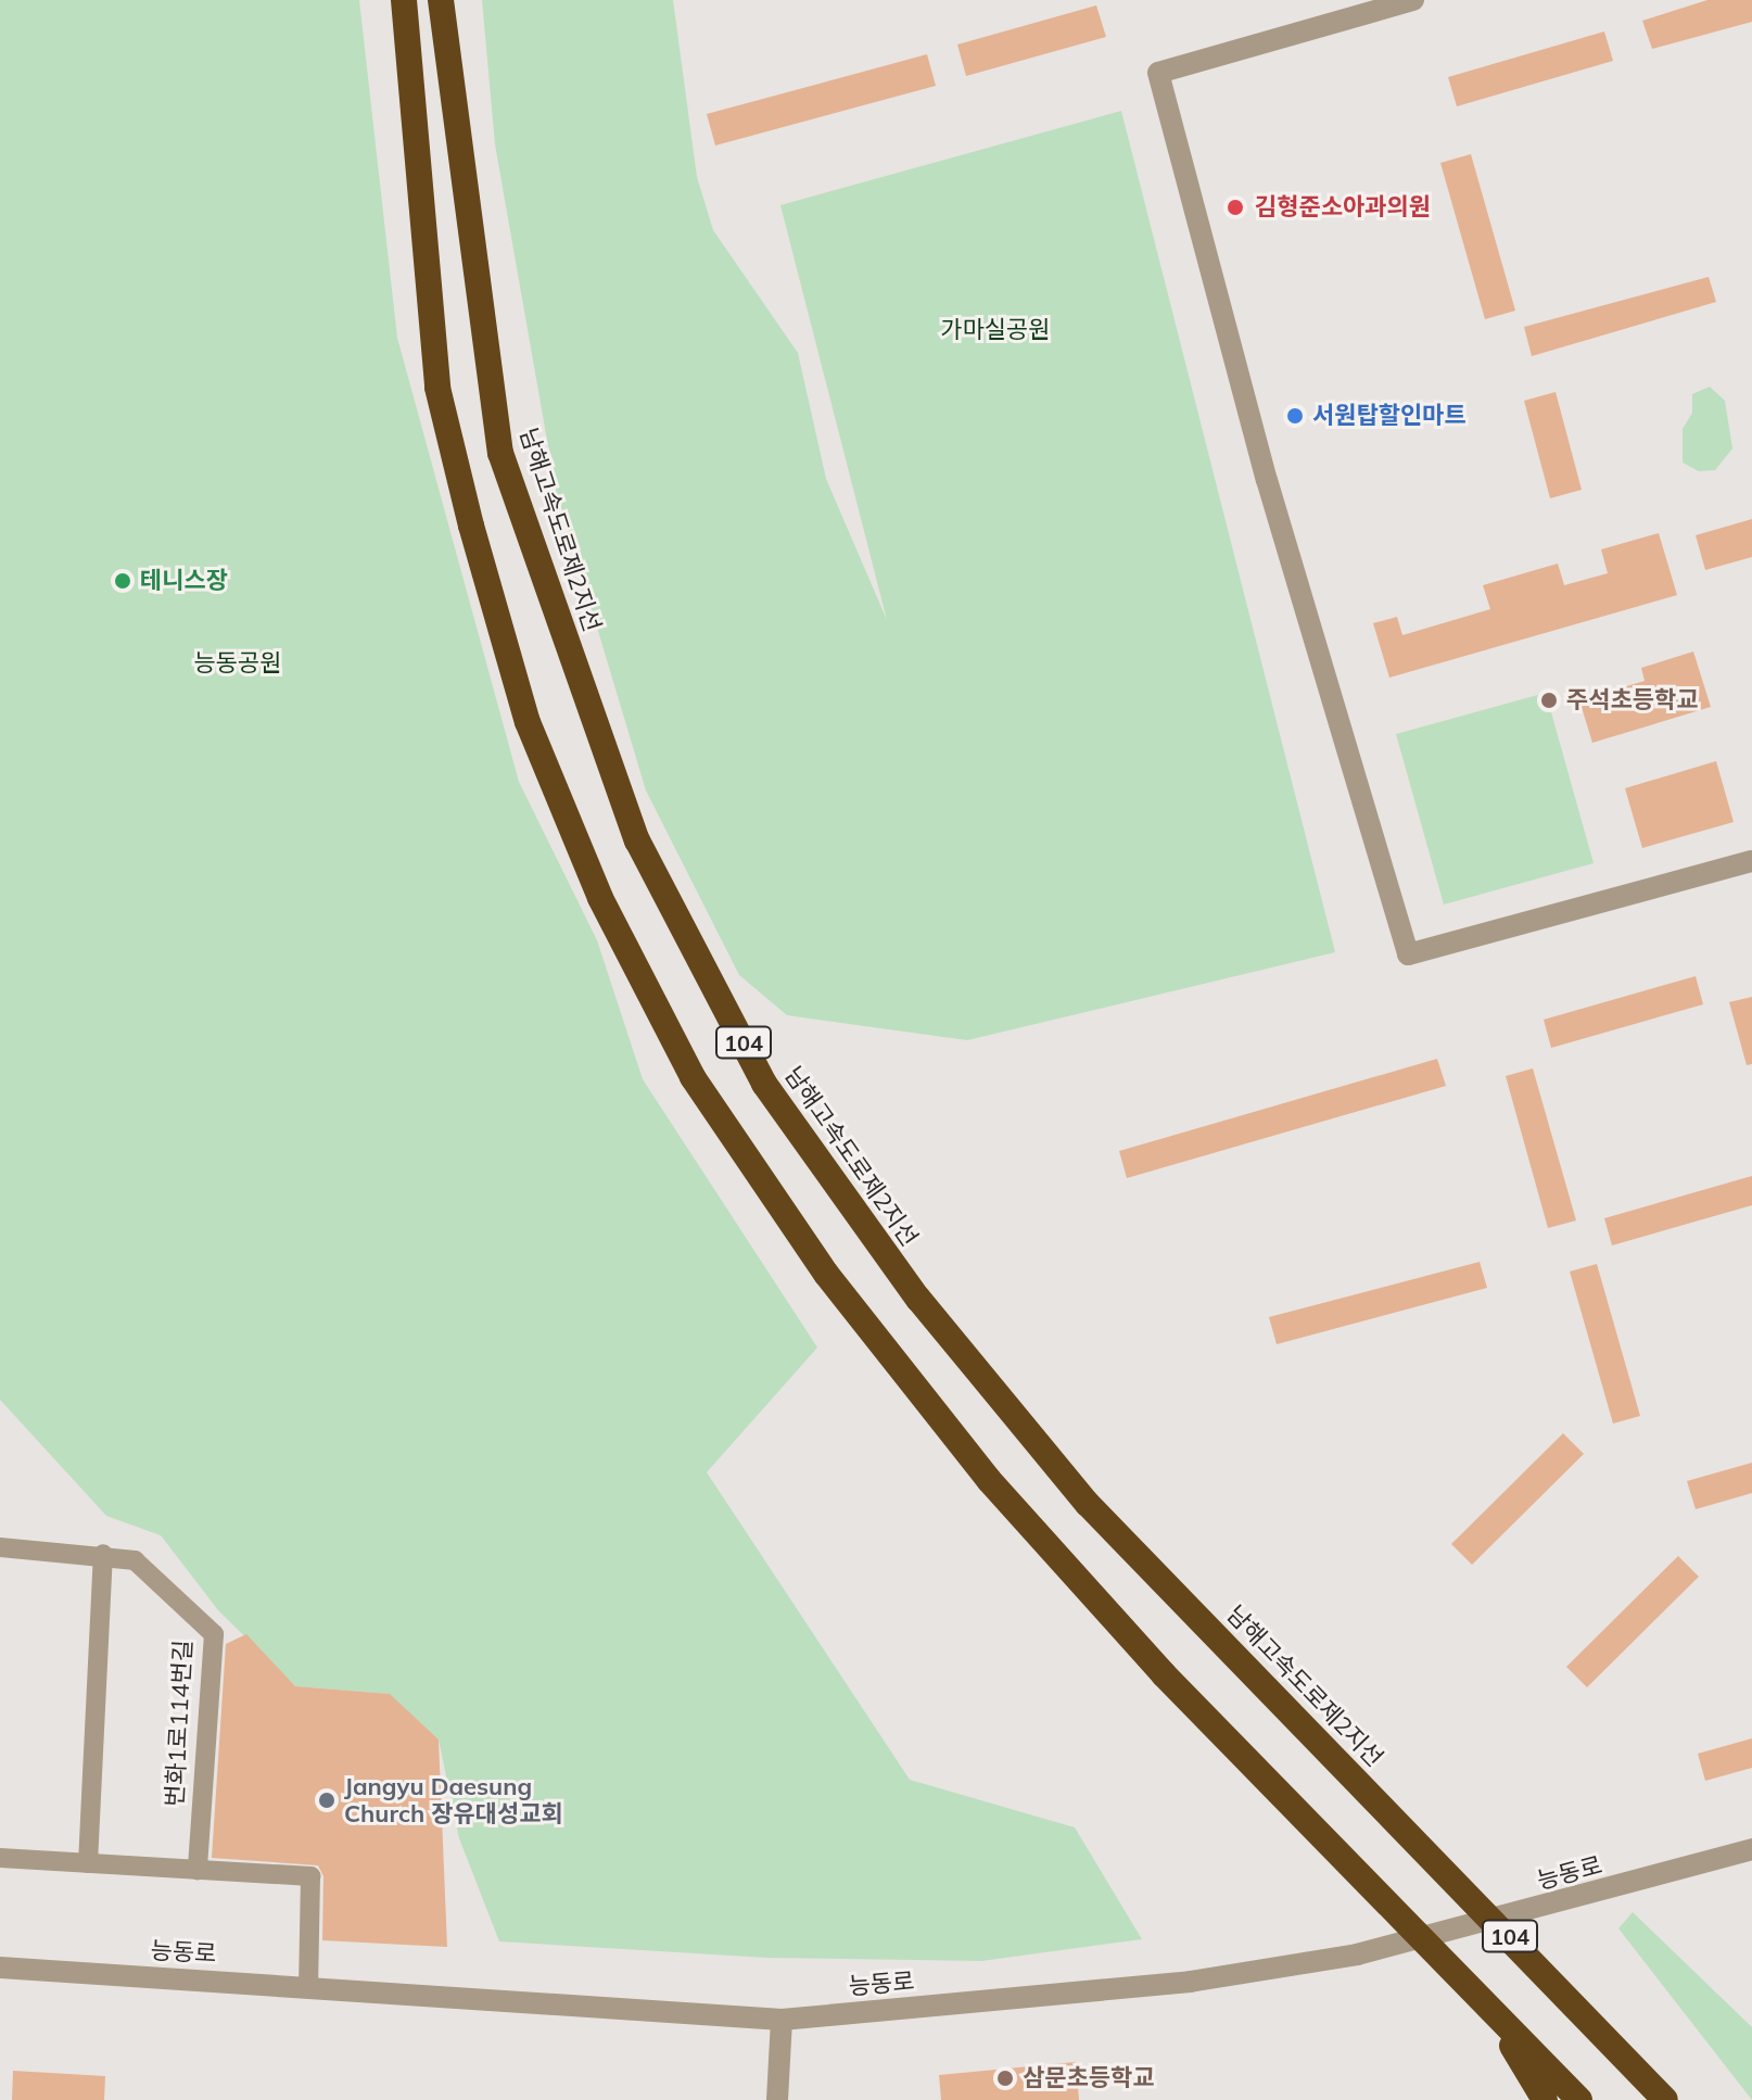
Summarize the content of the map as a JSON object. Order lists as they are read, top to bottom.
{
  "streets": {
    "highway": ["남해고속도로제2지선", "104"],
    "street": ["번화1로114번길", "능동로"]
  },
  "parks": ["가마실공원", "능동공원"],
  "places": [
    "김형준소아과의원",
    "서원탑할인마트",
    "테니스장",
    "주석초등학교",
    "Jangyu Daesung Church 장유대성교회",
    "삼문초등학교"
  ]
}
